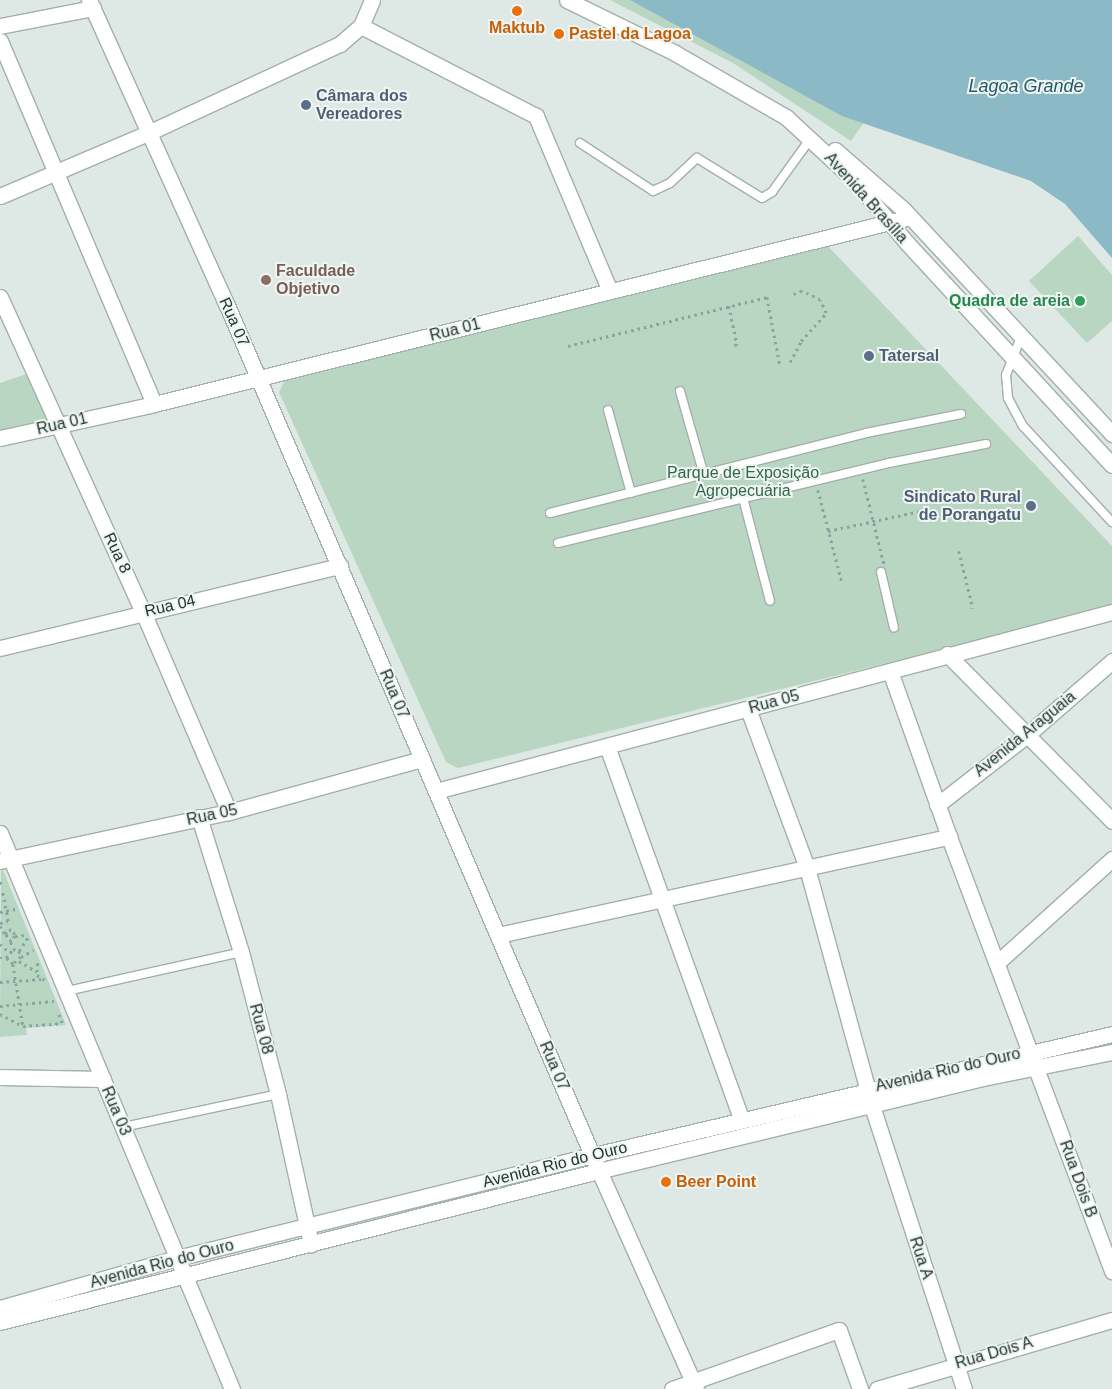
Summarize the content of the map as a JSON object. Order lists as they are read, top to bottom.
{
  "streets": {
    "street": [
      "Avenida Brasília",
      "Rua 07",
      "Rua 01",
      "Rua 8",
      "Rua 04",
      "Rua 05",
      "Avenida Araguaia",
      "Rua 08",
      "Avenida Rio do Ouro",
      "Rua 03",
      "Rua Dois B",
      "Rua A",
      "Rua Dois A"
    ]
  },
  "crossings": [
    ["Avenida Brasília", "Rua 01"],
    ["Rua 07", "Rua 01"],
    ["Rua 07", "Rua 04"],
    ["Rua 07", "Rua 05"],
    ["Rua 07", "Avenida Rio do Ouro"],
    ["Rua 01", "Rua 8"],
    ["Rua 8", "Rua 04"],
    ["Rua 8", "Rua 05"],
    ["Rua 05", "Rua 08"],
    ["Rua 05", "Rua 03"],
    ["Rua 05", "Rua Dois B"],
    ["Rua 05", "Rua A"],
    ["Avenida Araguaia", "Rua Dois B"],
    ["Rua 08", "Avenida Rio do Ouro"],
    ["Avenida Rio do Ouro", "Rua 03"],
    ["Avenida Rio do Ouro", "Rua Dois B"],
    ["Avenida Rio do Ouro", "Rua A"],
    ["Rua A", "Rua Dois A"]
  ],
  "water": ["Lagoa Grande"],
  "parks": ["Parque de Exposição Agropecuária"],
  "places": [
    "Maktub",
    "Pastel da Lagoa",
    "Câmara dos Vereadores",
    "Faculdade Objetivo",
    "Quadra de areia",
    "Tatersal",
    "Sindicato Rural de Porangatu",
    "Beer Point"
  ]
}
